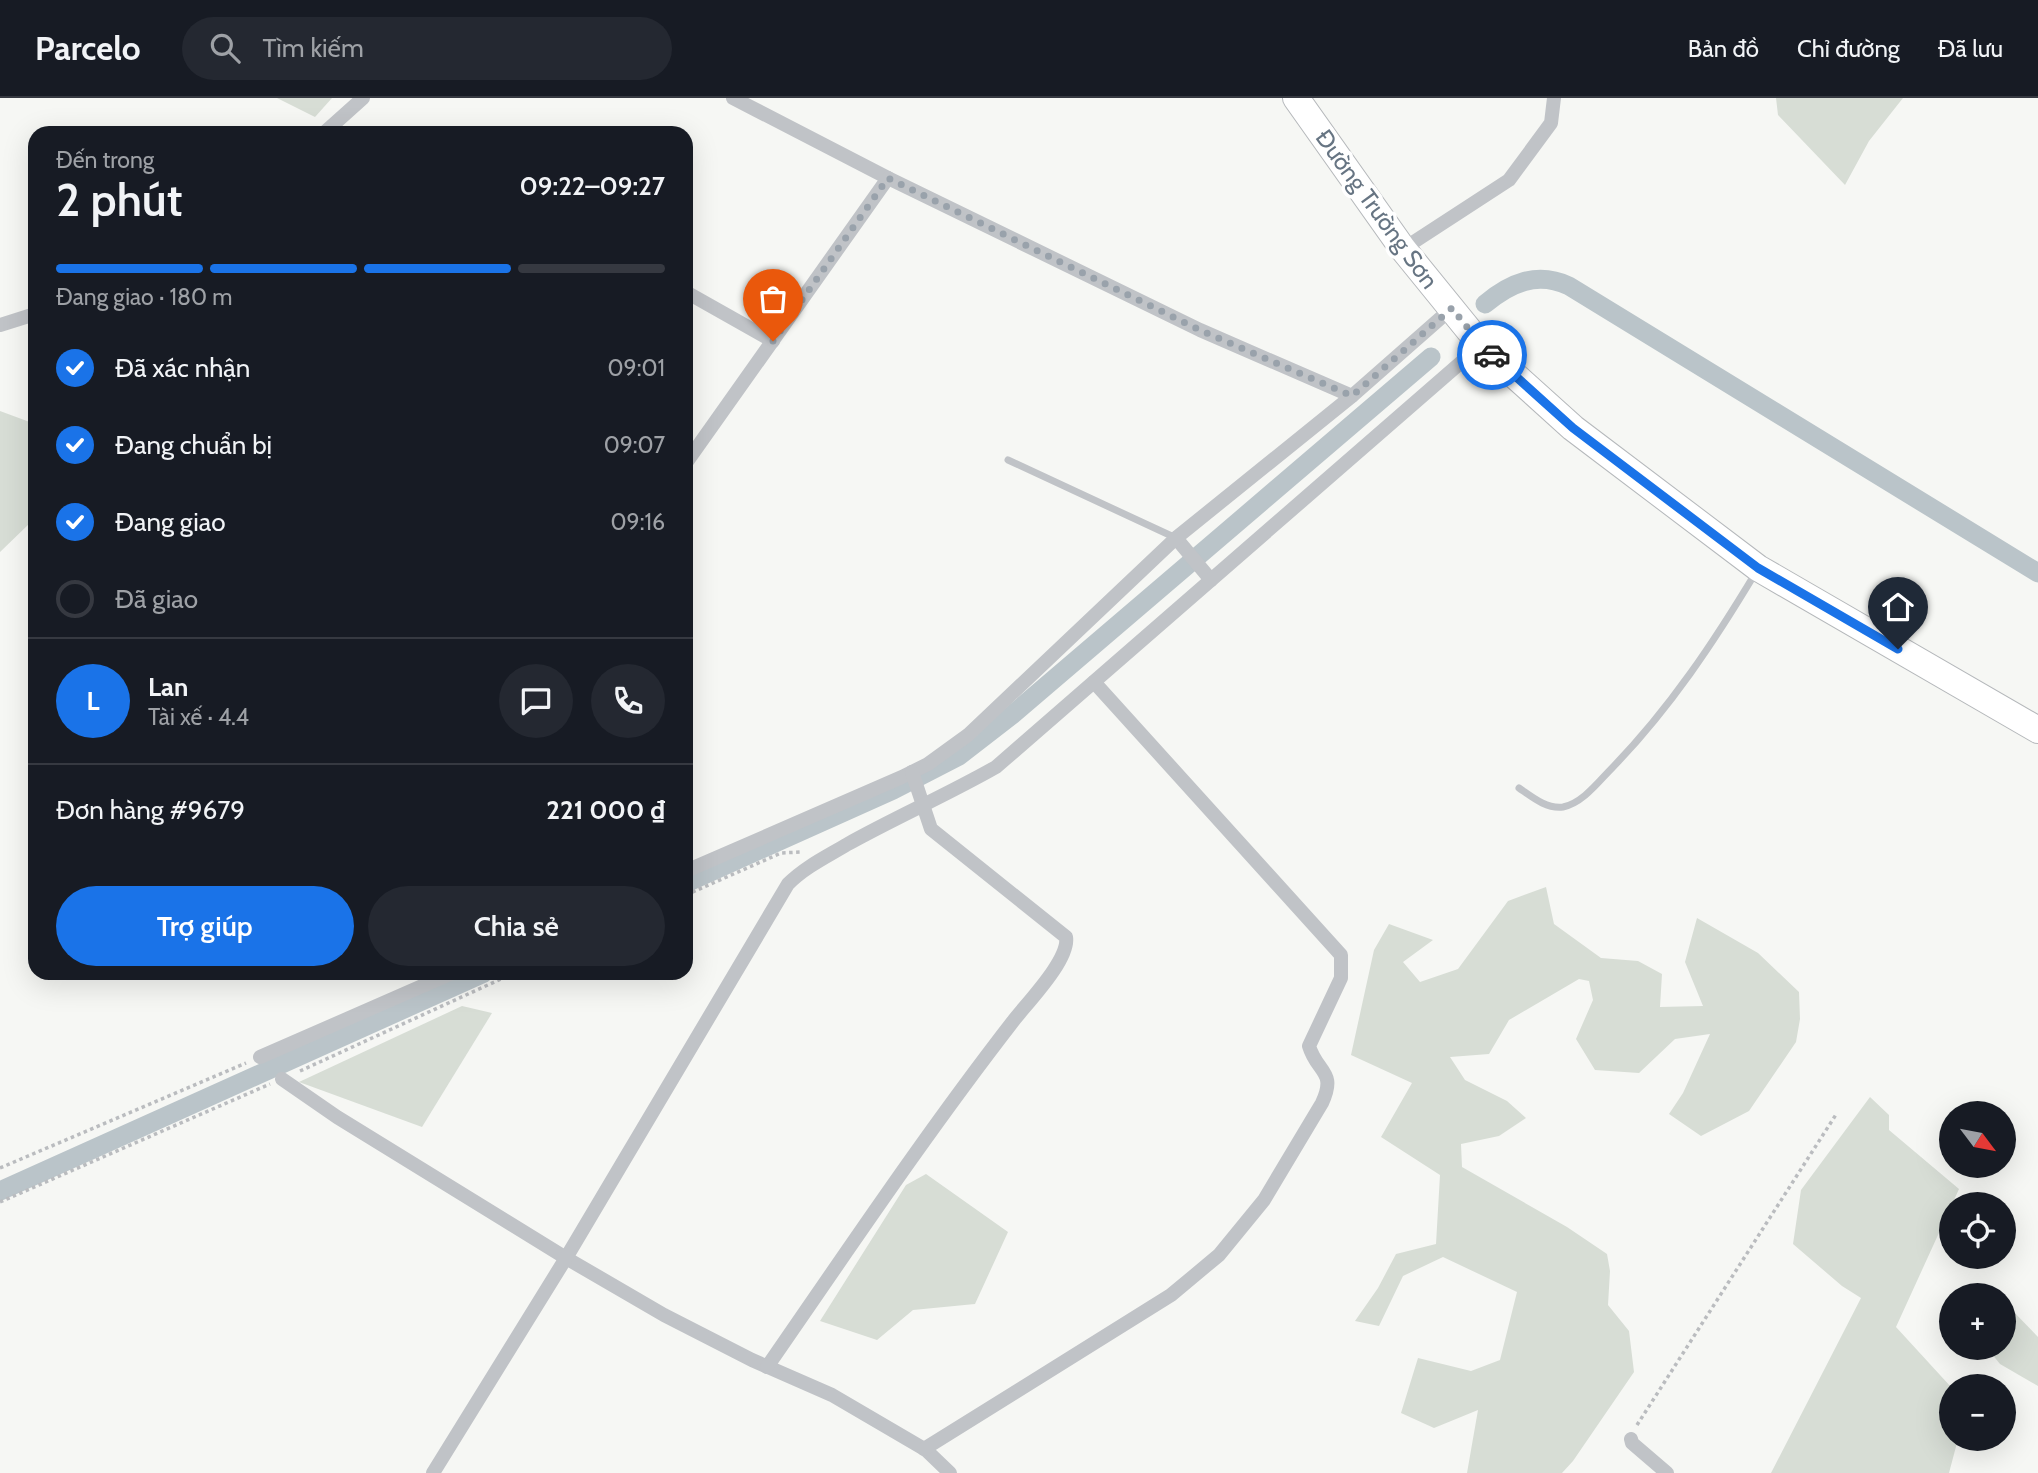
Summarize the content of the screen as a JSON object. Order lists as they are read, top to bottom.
{
  "streets": {
    "highway": ["Đường Trường Sơn"]
  },
  "north": "bottom right",
  "page": {
    "header": "Parcelo",
    "search": "Tìm kiếm",
    "nav": ["Bản đồ", "Chỉ đường", "Đã lưu"],
    "heading": ["2 phút", "Đến trong", "09:22–09:27"],
    "panel": [
      "Lan",
      "Tài xế · 4.4",
      "Đơn hàng #9679",
      "221 000 ₫"
    ],
    "bar": "Đang giao · 180 m",
    "list": [
      ["Đã xác nhận", "09:01"],
      ["Đang chuẩn bị", "09:07"],
      ["Đang giao", "09:16"],
      "Đã giao"
    ],
    "round": "L",
    "buttons": ["Trợ giúp", "Chia sẻ"],
    "map_buttons": ["+", "−"]
  }
}
